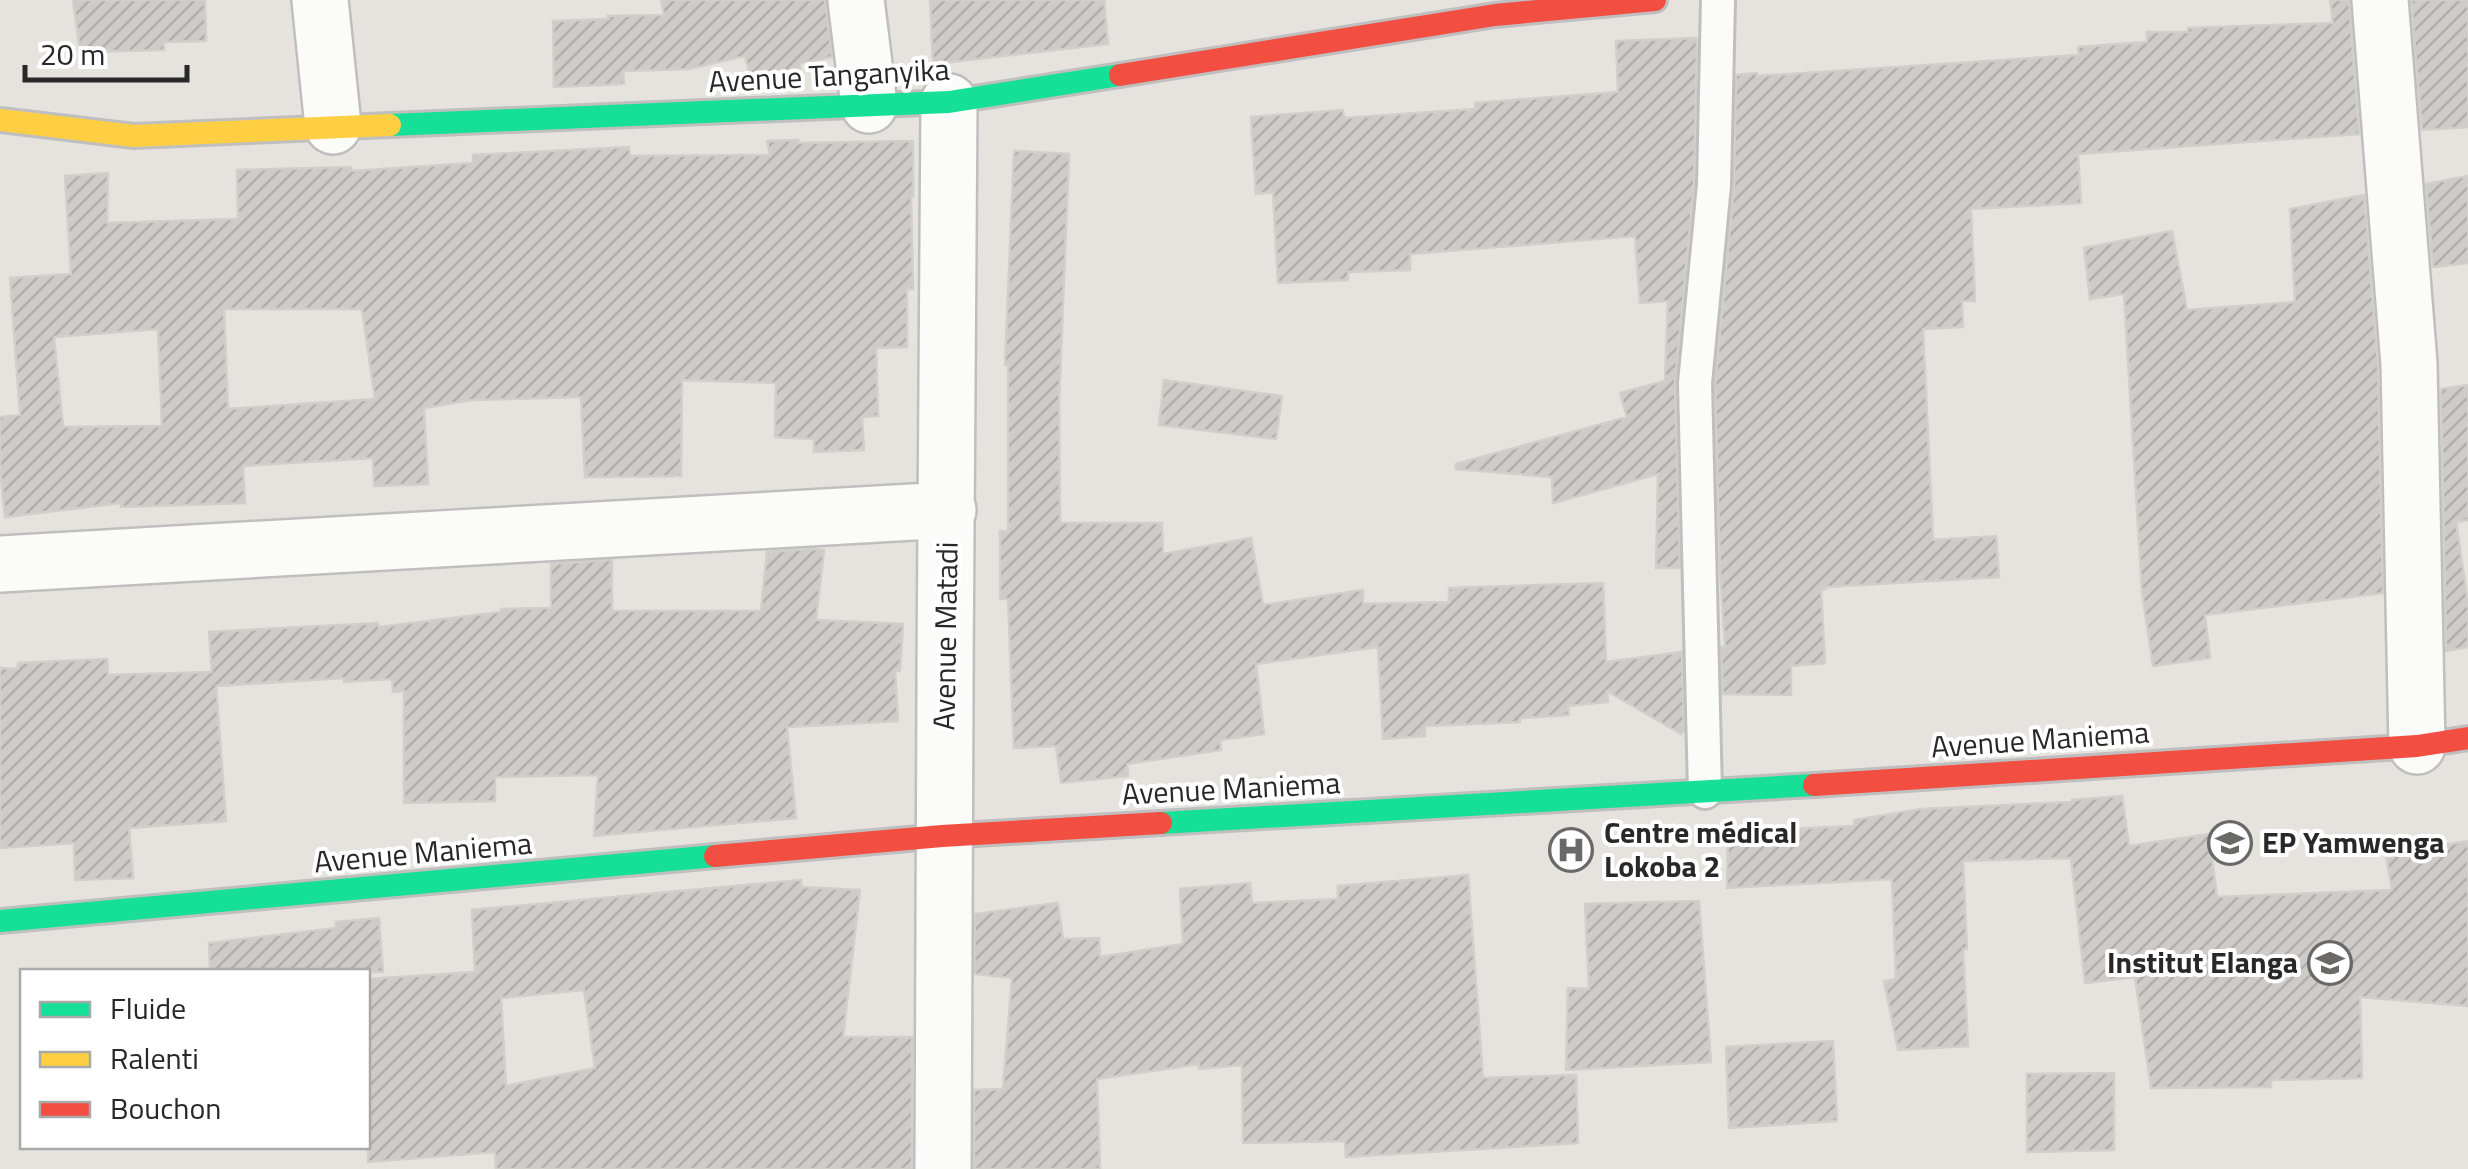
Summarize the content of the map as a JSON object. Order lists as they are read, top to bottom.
{
  "streets": {
    "street": ["Avenue Tanganyika", "Avenue Matadi", "Avenue Maniema"]
  },
  "crossings": [
    ["Avenue Tanganyika", "Avenue Matadi"],
    ["Avenue Matadi", "Avenue Maniema"]
  ],
  "places": {
    "school or university": ["EP Yamwenga", "Institut Elanga"],
    "hospital": ["Centre médical Lokoba 2"]
  },
  "legend": ["Fluide", "Ralenti", "Bouchon"],
  "scale_bar": "20 m"
}
